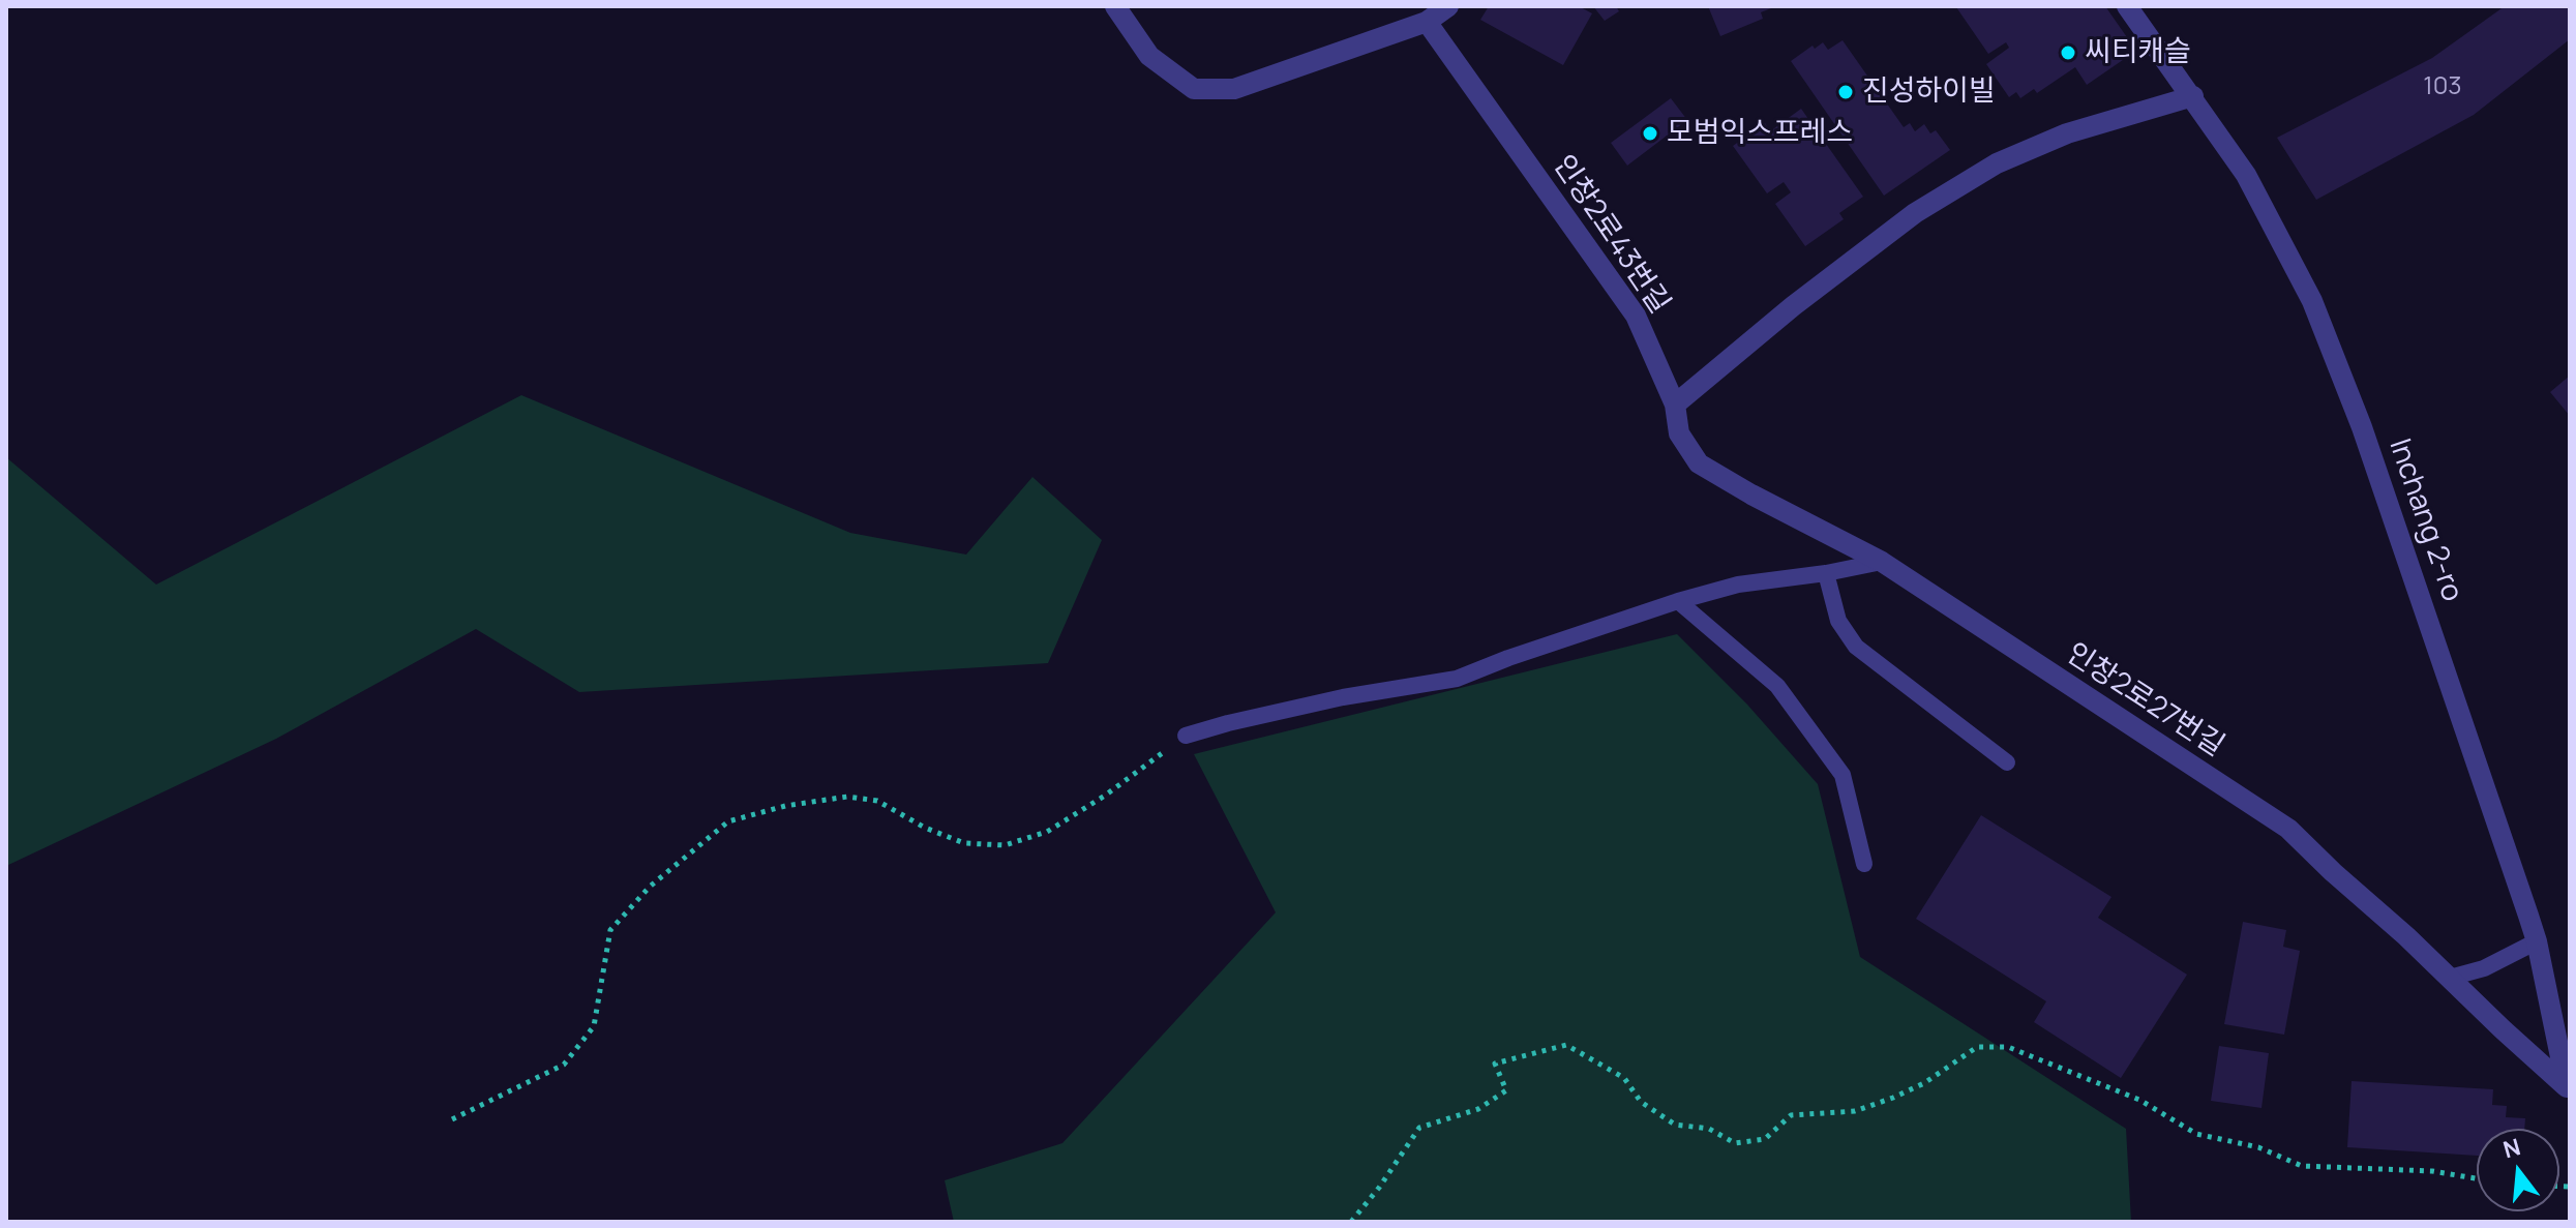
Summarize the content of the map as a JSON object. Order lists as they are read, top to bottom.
{
  "streets": {
    "street": ["인창2로43번길", "Inchang 2-ro", "인창2로27번길"]
  },
  "crossings": [
    ["인창2로43번길", "인창2로27번길"],
    ["Inchang 2-ro", "인창2로27번길"]
  ],
  "places": ["씨티캐슬", "진성하이빌", "모범익스프레스"],
  "house_numbers": ["103"],
  "north": "top"
}
